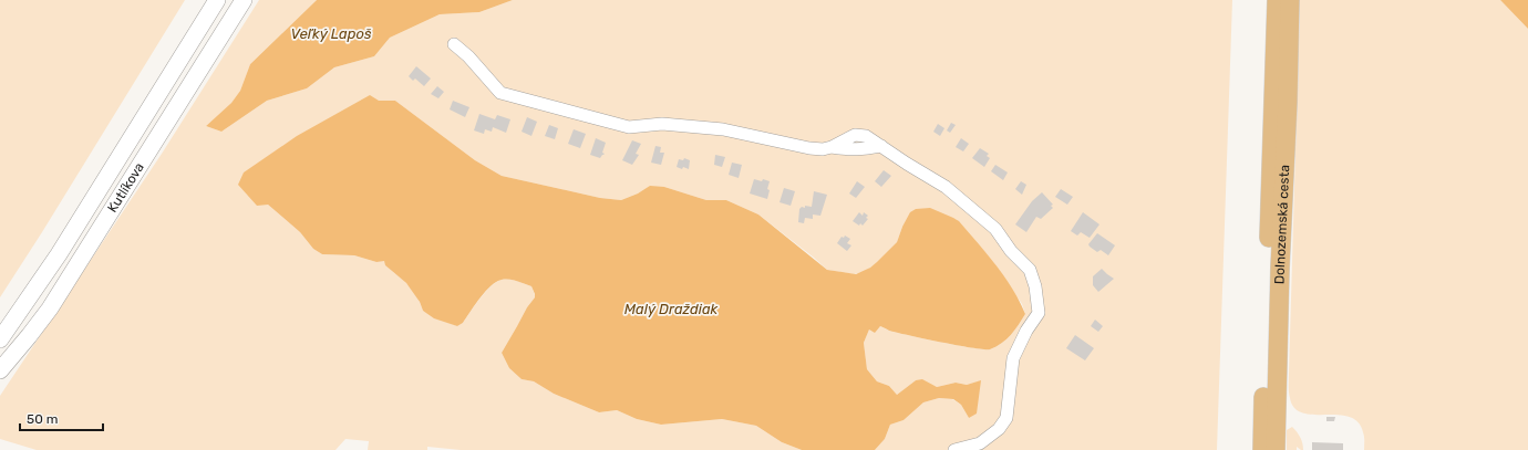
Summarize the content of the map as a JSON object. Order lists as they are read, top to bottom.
{
  "streets": {
    "main road": ["Kutlíkova", "Dolnozemská cesta"]
  },
  "water": ["Veľký Lapoš", "Malý Draždiak"],
  "scale_bar": "50 m"
}
